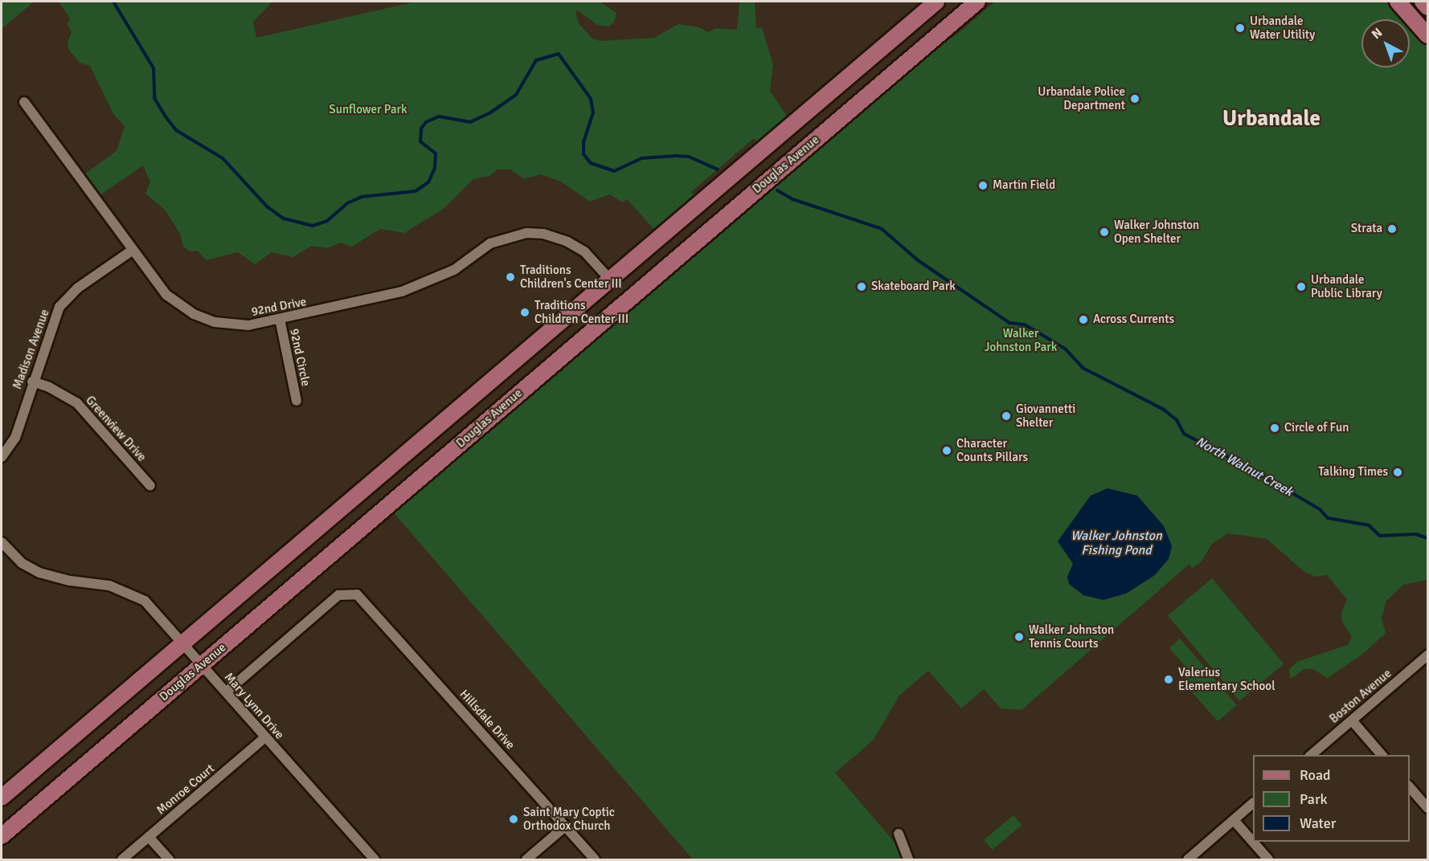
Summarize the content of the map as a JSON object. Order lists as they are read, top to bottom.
{
  "streets": {
    "main road": ["Douglas Avenue"],
    "street": [
      "92nd Drive",
      "Madison Avenue",
      "92nd Circle",
      "Greenview Drive",
      "Boston Avenue",
      "Mary Lynn Drive",
      "Hillsdale Drive",
      "Monroe Court"
    ]
  },
  "crossings": [
    ["Douglas Avenue", "Mary Lynn Drive"],
    ["92nd Drive", "Madison Avenue"],
    ["92nd Drive", "92nd Circle"],
    ["Madison Avenue", "Greenview Drive"],
    ["Mary Lynn Drive", "Hillsdale Drive"],
    ["Mary Lynn Drive", "Monroe Court"]
  ],
  "districts": ["Urbandale"],
  "water": ["North Walnut Creek", "Walker Johnston Fishing Pond"],
  "parks": ["Sunflower Park", "Walker Johnston Park"],
  "places": [
    "Urbandale Water Utility",
    "Urbandale Police Department",
    "Martin Field",
    "Strata",
    "Walker Johnston Open Shelter",
    "Traditions Children's Center III",
    "Skateboard Park",
    "Urbandale Public Library",
    "Traditions Children Center III",
    "Across Currents",
    "Giovannetti Shelter",
    "Circle of Fun",
    "Character Counts Pillars",
    "Talking Times",
    "Walker Johnston Tennis Courts",
    "Valerius Elementary School",
    "Saint Mary Coptic Orthodox Church"
  ],
  "legend": ["Road", "Park", "Water"],
  "north": "top left"
}
